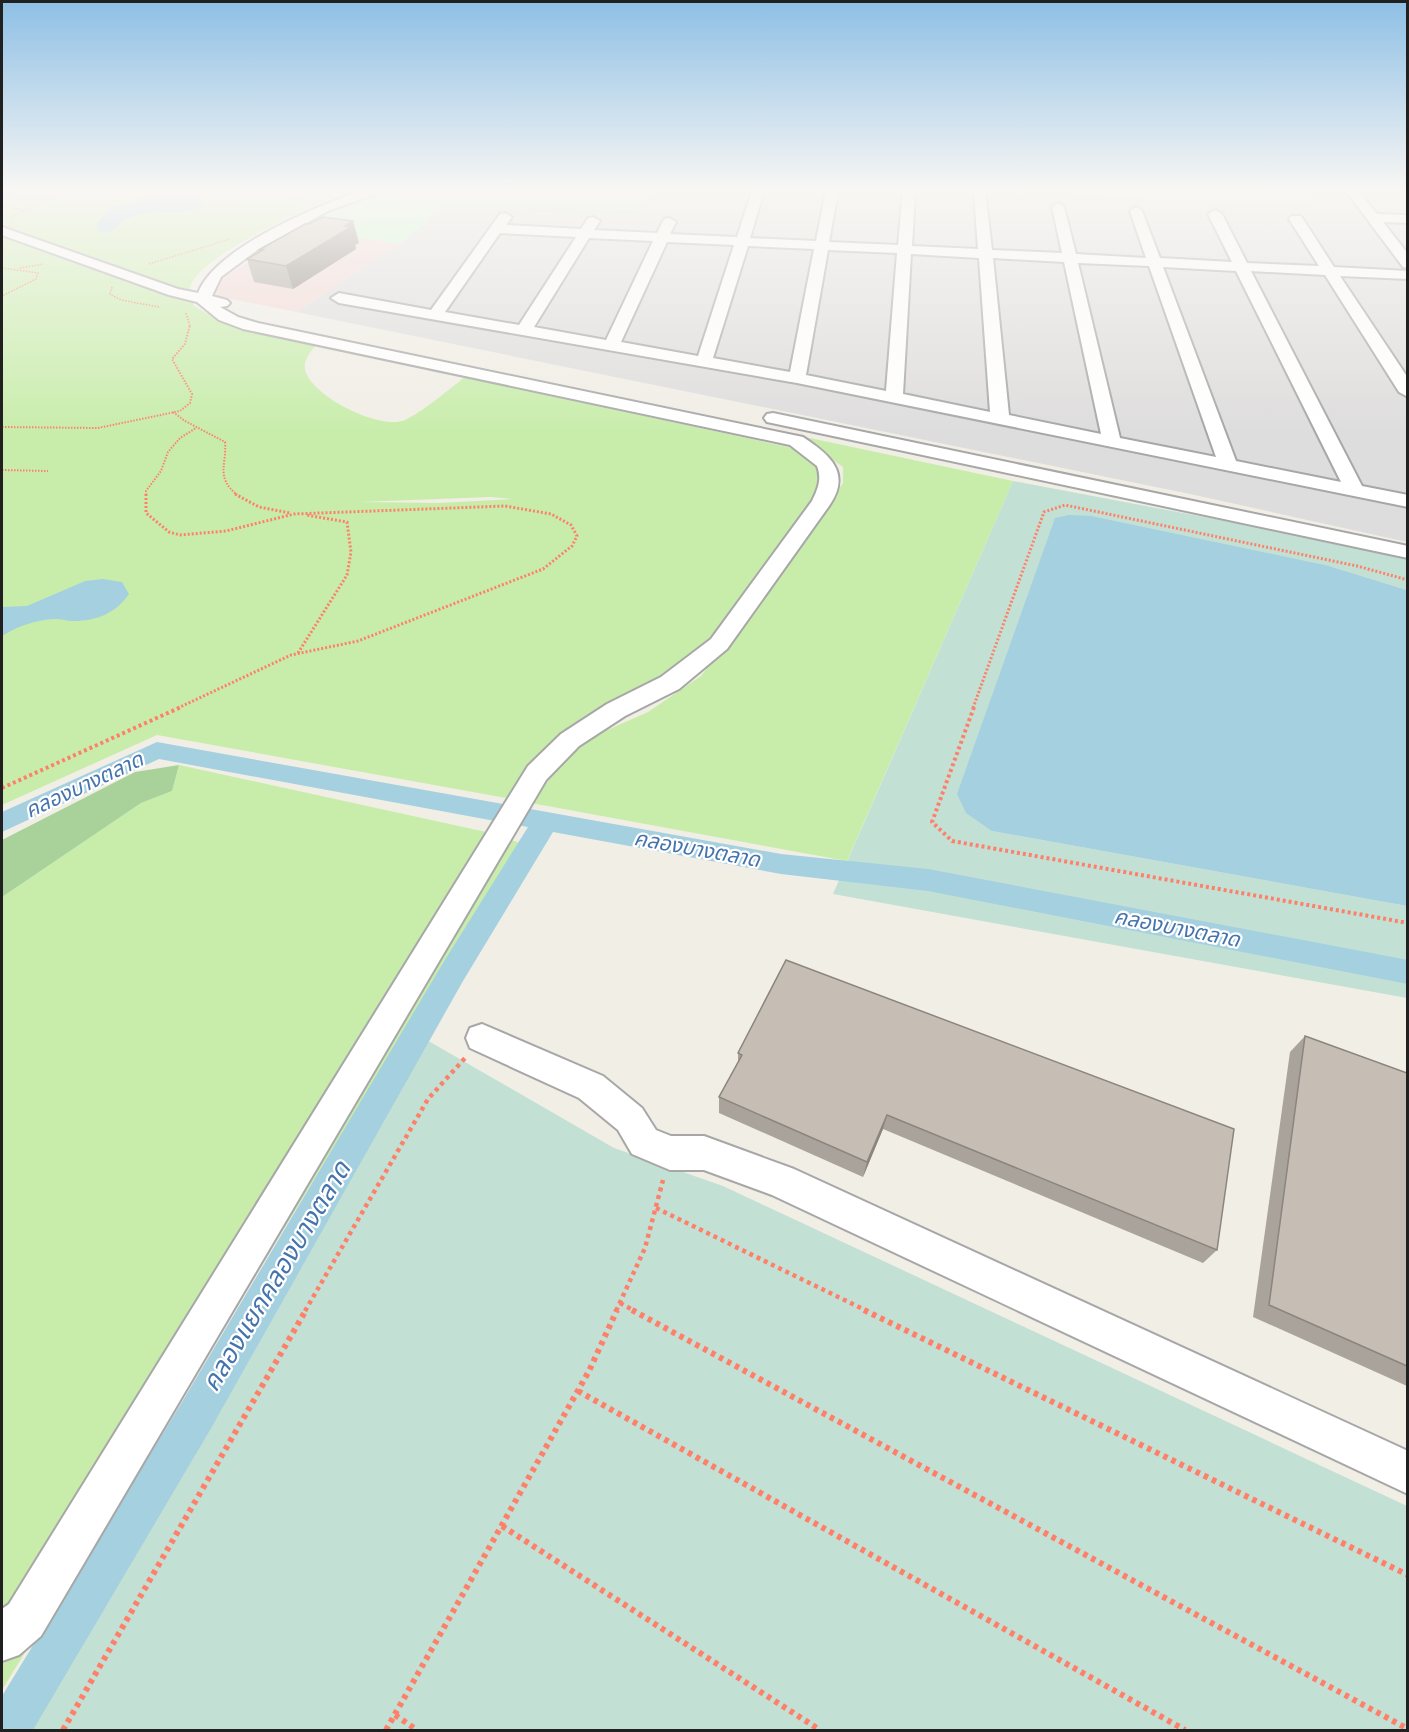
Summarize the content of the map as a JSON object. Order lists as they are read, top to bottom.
{
  "water": ["คลองบางตลาด", "คลองแยกคลองบางตลาด"]
}
